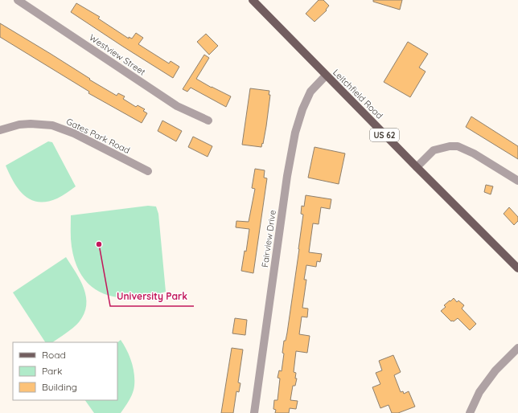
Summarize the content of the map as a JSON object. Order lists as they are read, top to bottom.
{
  "streets": {
    "main road": ["Leitchfield Road", "US 62"],
    "street": ["Westview Street", "Gates Park Road", "Fairview Drive"]
  },
  "crossings": [
    ["Leitchfield Road", "Fairview Drive"]
  ],
  "places": ["University Park"],
  "legend": ["Road", "Park", "Building"]
}
